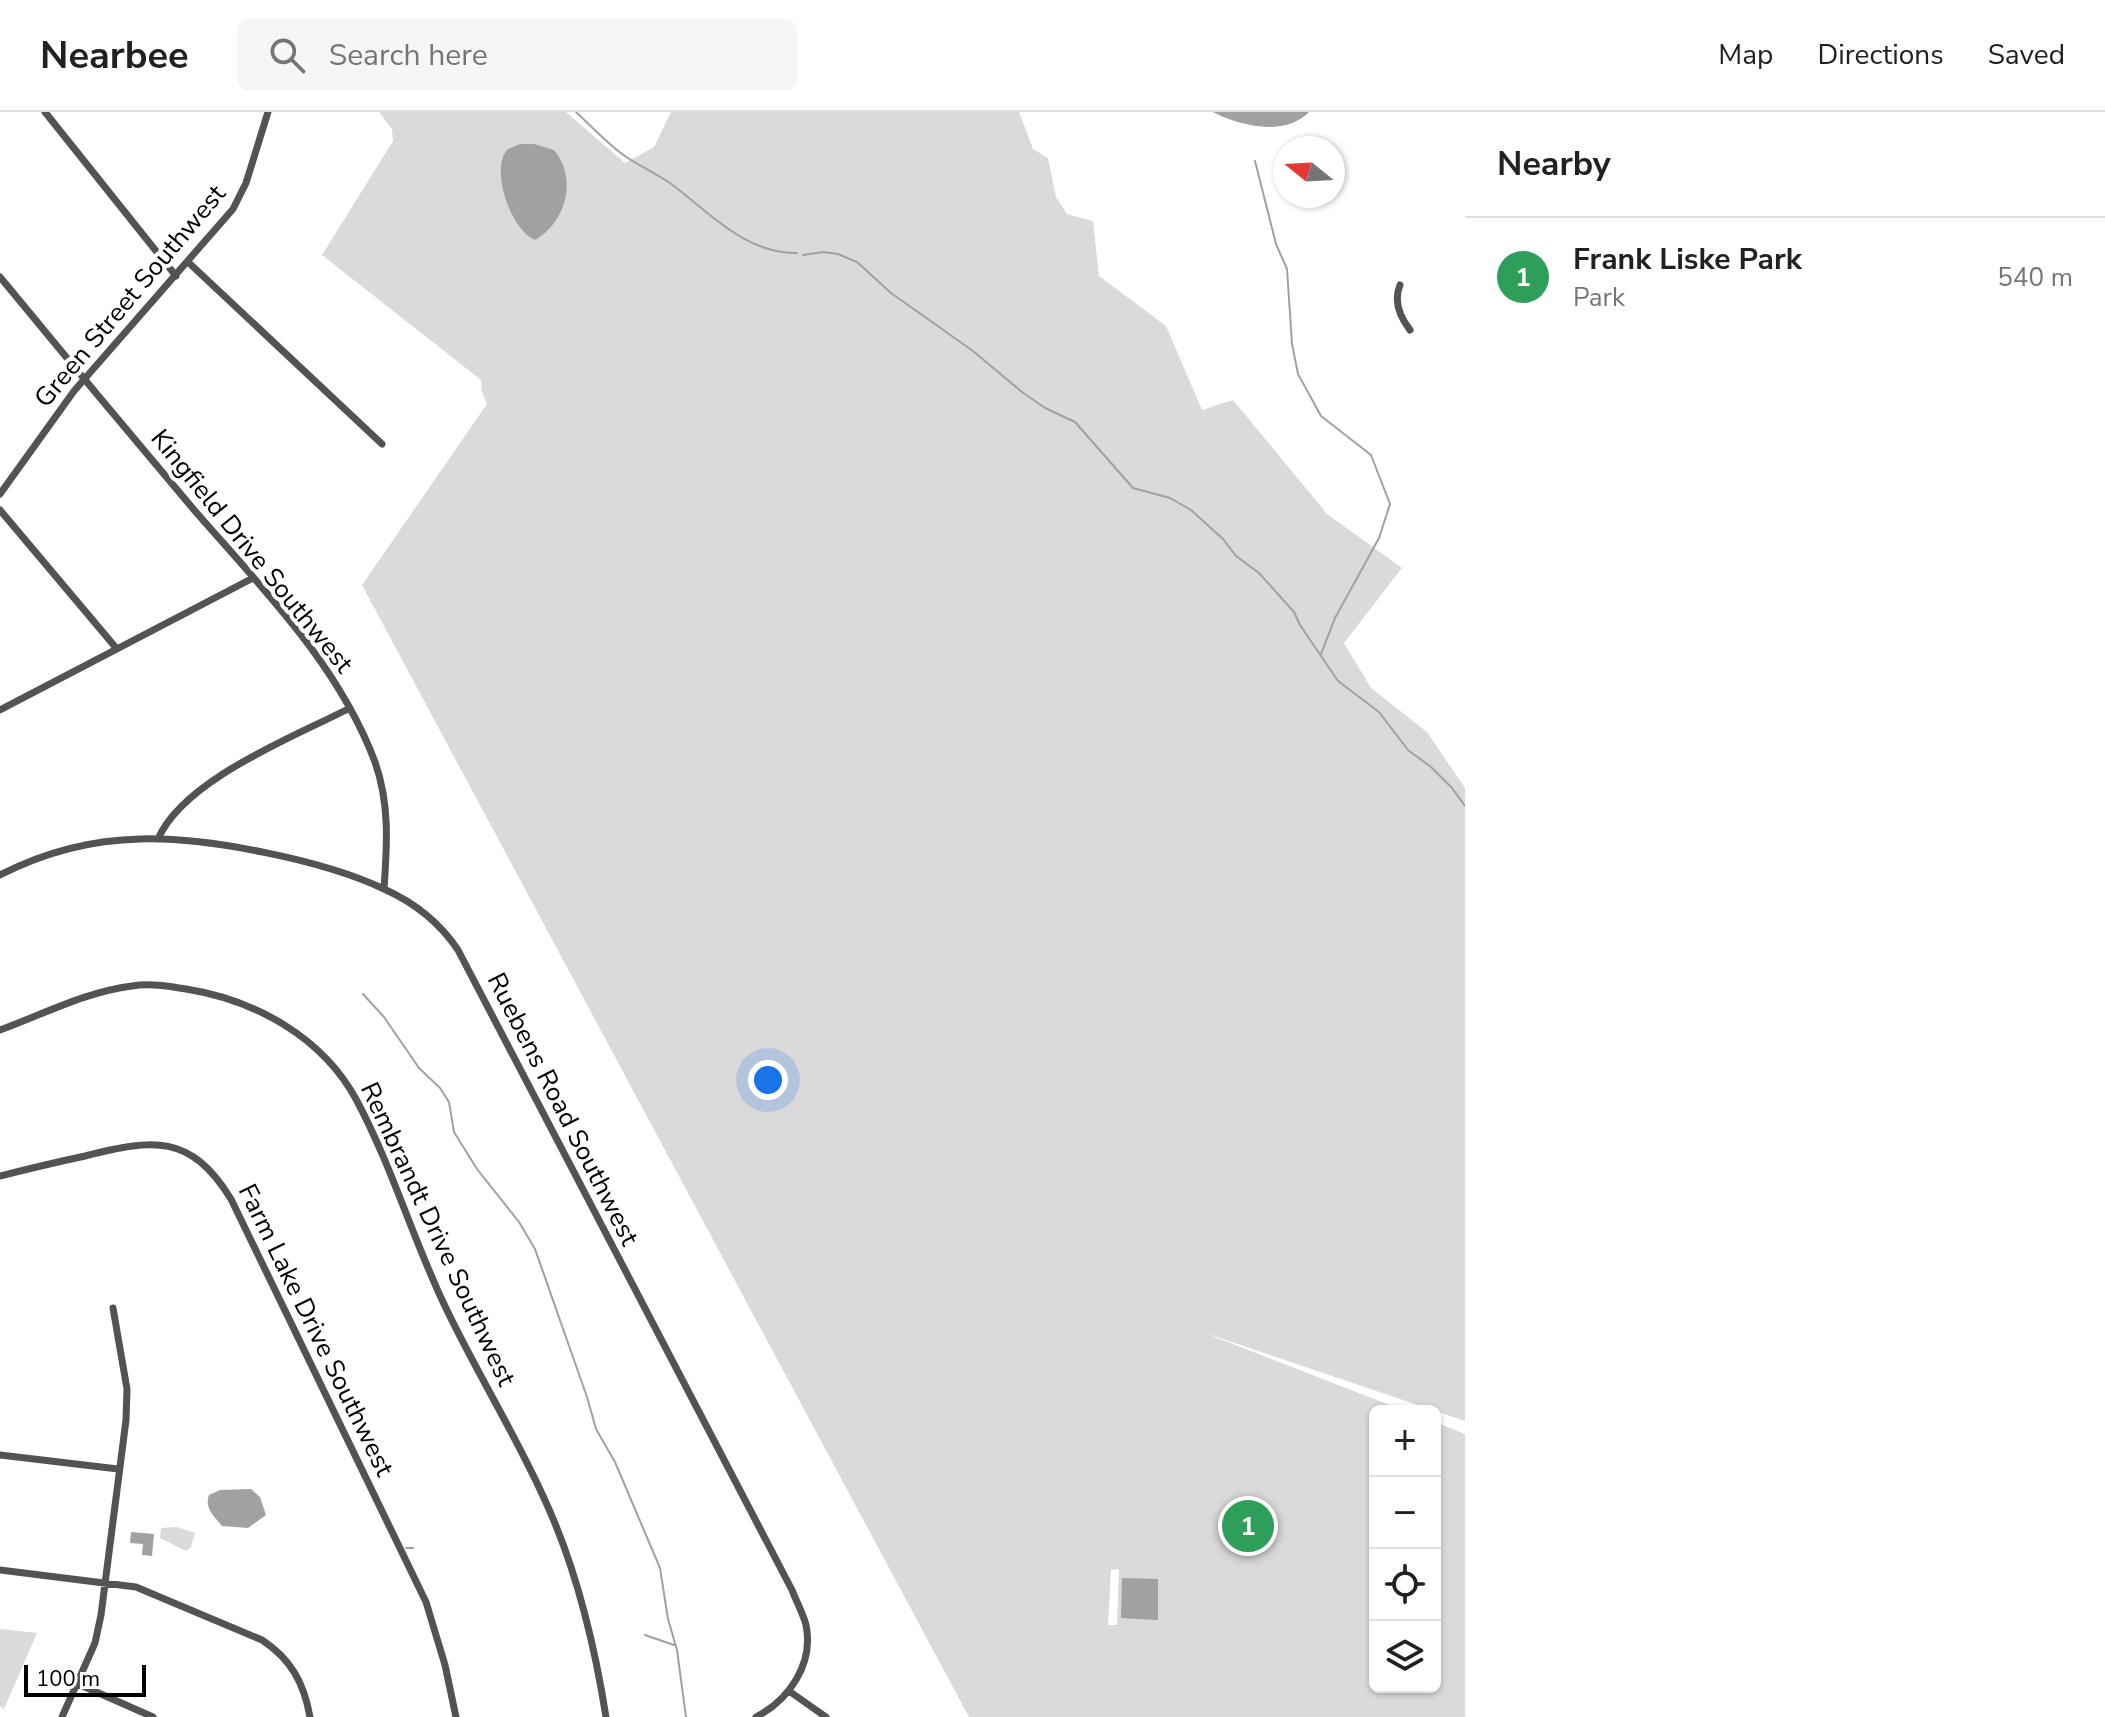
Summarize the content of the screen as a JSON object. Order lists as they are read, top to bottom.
{
  "streets": {
    "street": [
      "Green Street Southwest",
      "Kingfield Drive Southwest",
      "Ruebens Road Southwest",
      "Rembrandt Drive Southwest",
      "Farm Lake Drive Southwest"
    ]
  },
  "crossings": [
    ["Green Street Southwest", "Kingfield Drive Southwest"],
    ["Kingfield Drive Southwest", "Ruebens Road Southwest"]
  ],
  "scale_bar": "100 m",
  "north": "left",
  "page": {
    "header": "Nearbee",
    "search": "Search here",
    "nav": ["Map", "Directions", "Saved"],
    "heading": "Nearby",
    "list": [
      {
        "mark": "1",
        "name": "Frank Liske Park",
        "note": "Park",
        "value": "540 m"
      }
    ],
    "map_buttons": ["+", "−"],
    "pins": "1",
    "scale": "100 m"
  }
}
